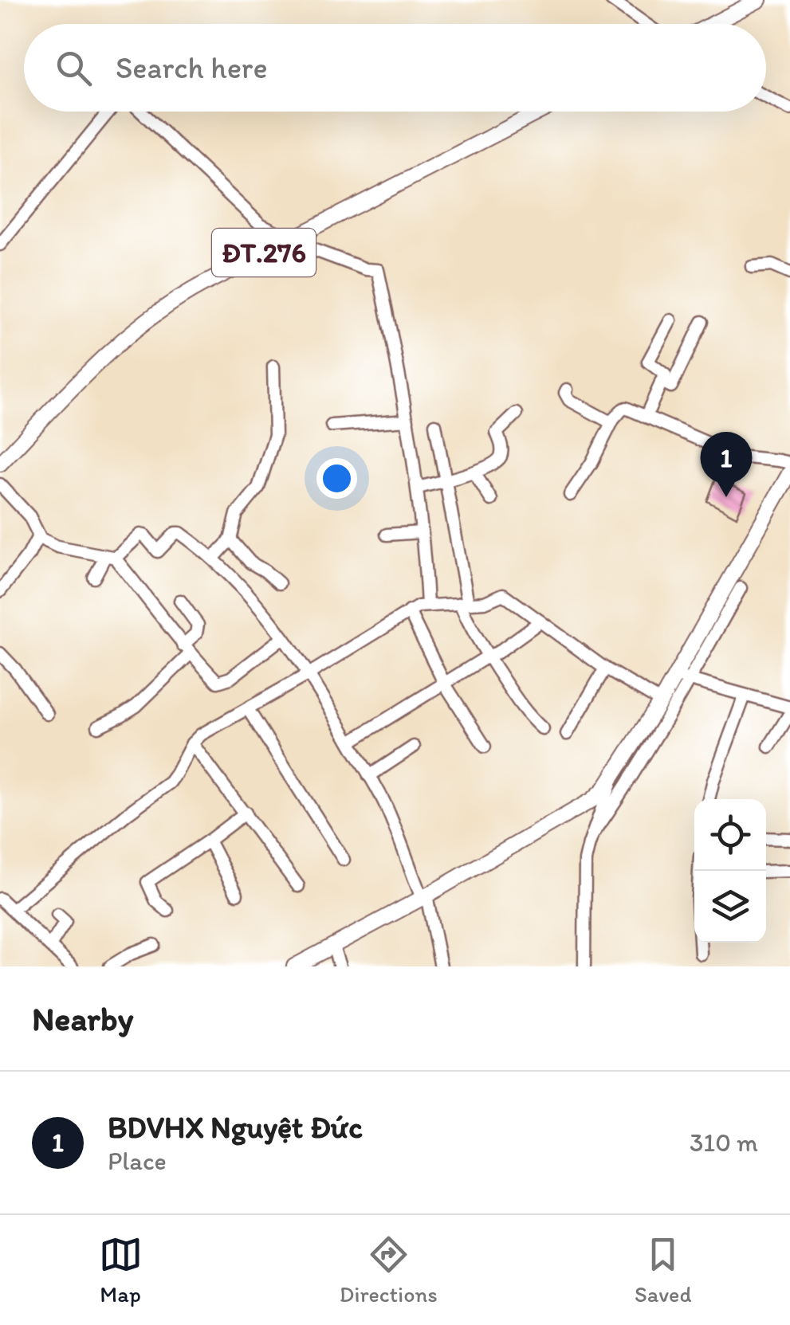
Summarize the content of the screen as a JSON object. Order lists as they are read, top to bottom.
{
  "streets": {
    "main road": ["ĐT.276"]
  },
  "page": {
    "search": "Search here",
    "pins": "1",
    "heading": "Nearby",
    "list": [
      {
        "mark": "1",
        "name": "BDVHX Nguyệt Đức",
        "note": "Place",
        "value": "310 m"
      }
    ],
    "nav": ["Map", "Directions", "Saved"]
  }
}
